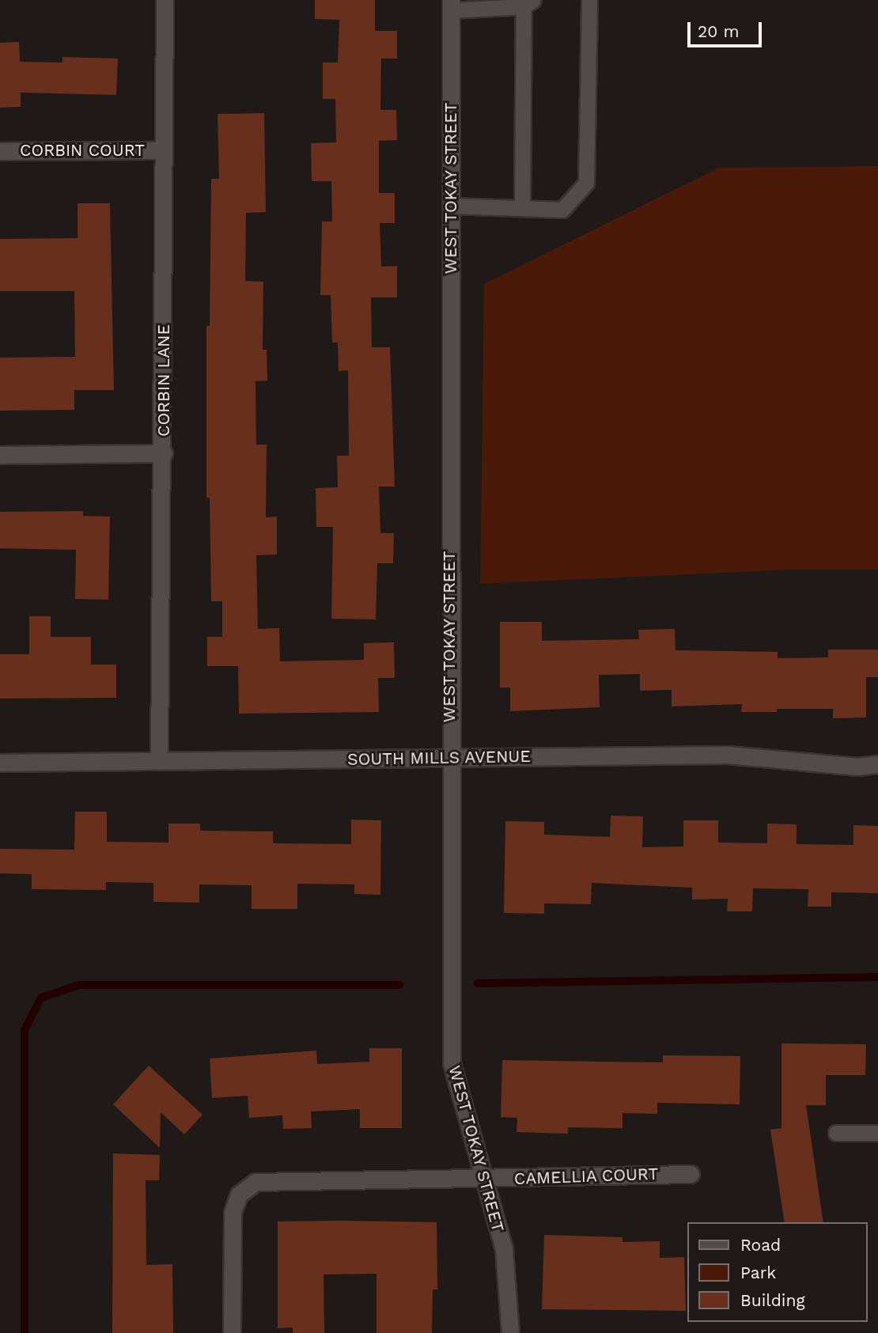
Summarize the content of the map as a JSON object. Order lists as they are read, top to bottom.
{
  "streets": {
    "street": [
      "CORBIN COURT",
      "WEST TOKAY STREET",
      "CORBIN LANE",
      "SOUTH MILLS AVENUE",
      "CAMELLIA COURT"
    ]
  },
  "crossings": [
    ["CORBIN COURT", "CORBIN LANE"],
    ["WEST TOKAY STREET", "SOUTH MILLS AVENUE"],
    ["WEST TOKAY STREET", "CAMELLIA COURT"],
    ["CORBIN LANE", "SOUTH MILLS AVENUE"]
  ],
  "legend": ["Road", "Park", "Building"],
  "scale_bar": "20 m"
}
